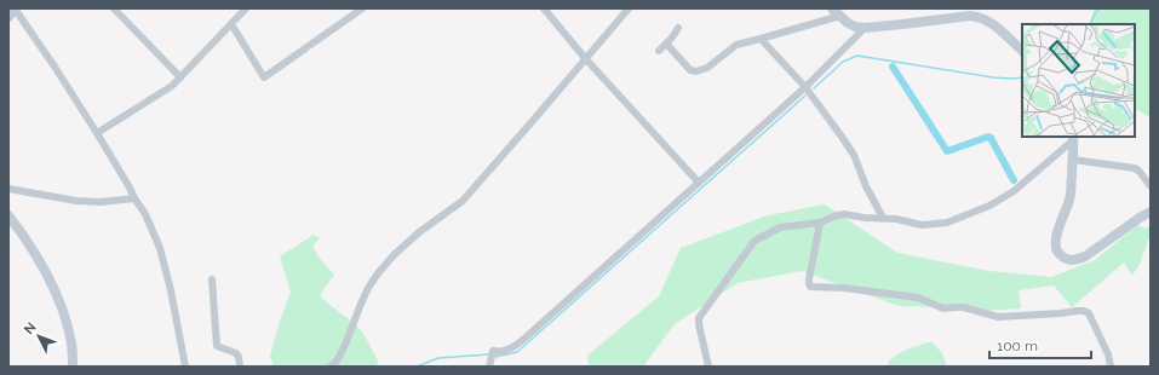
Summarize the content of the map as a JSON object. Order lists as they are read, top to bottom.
{
  "scale_bar": "100 m",
  "north": "top left"
}
